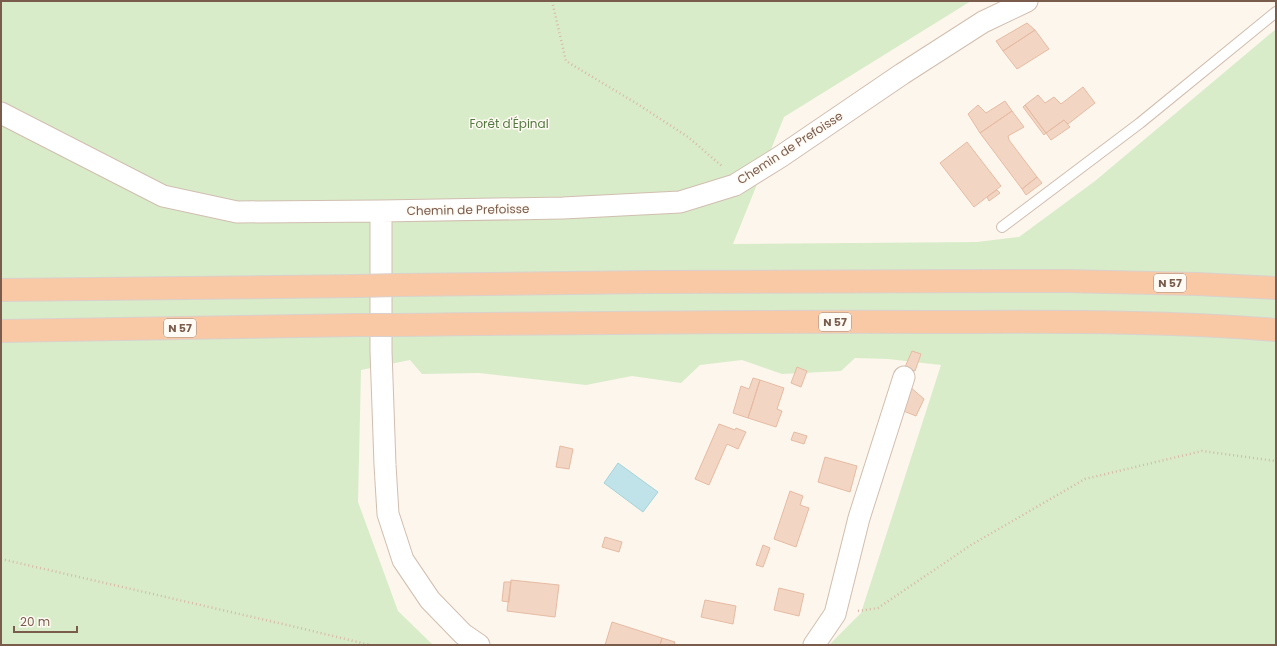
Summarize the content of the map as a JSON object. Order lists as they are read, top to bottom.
{
  "streets": {
    "highway": ["N 57"],
    "street": ["Chemin de Prefoisse"]
  },
  "parks": ["Forêt d'Épinal"],
  "scale_bar": "20 m"
}
